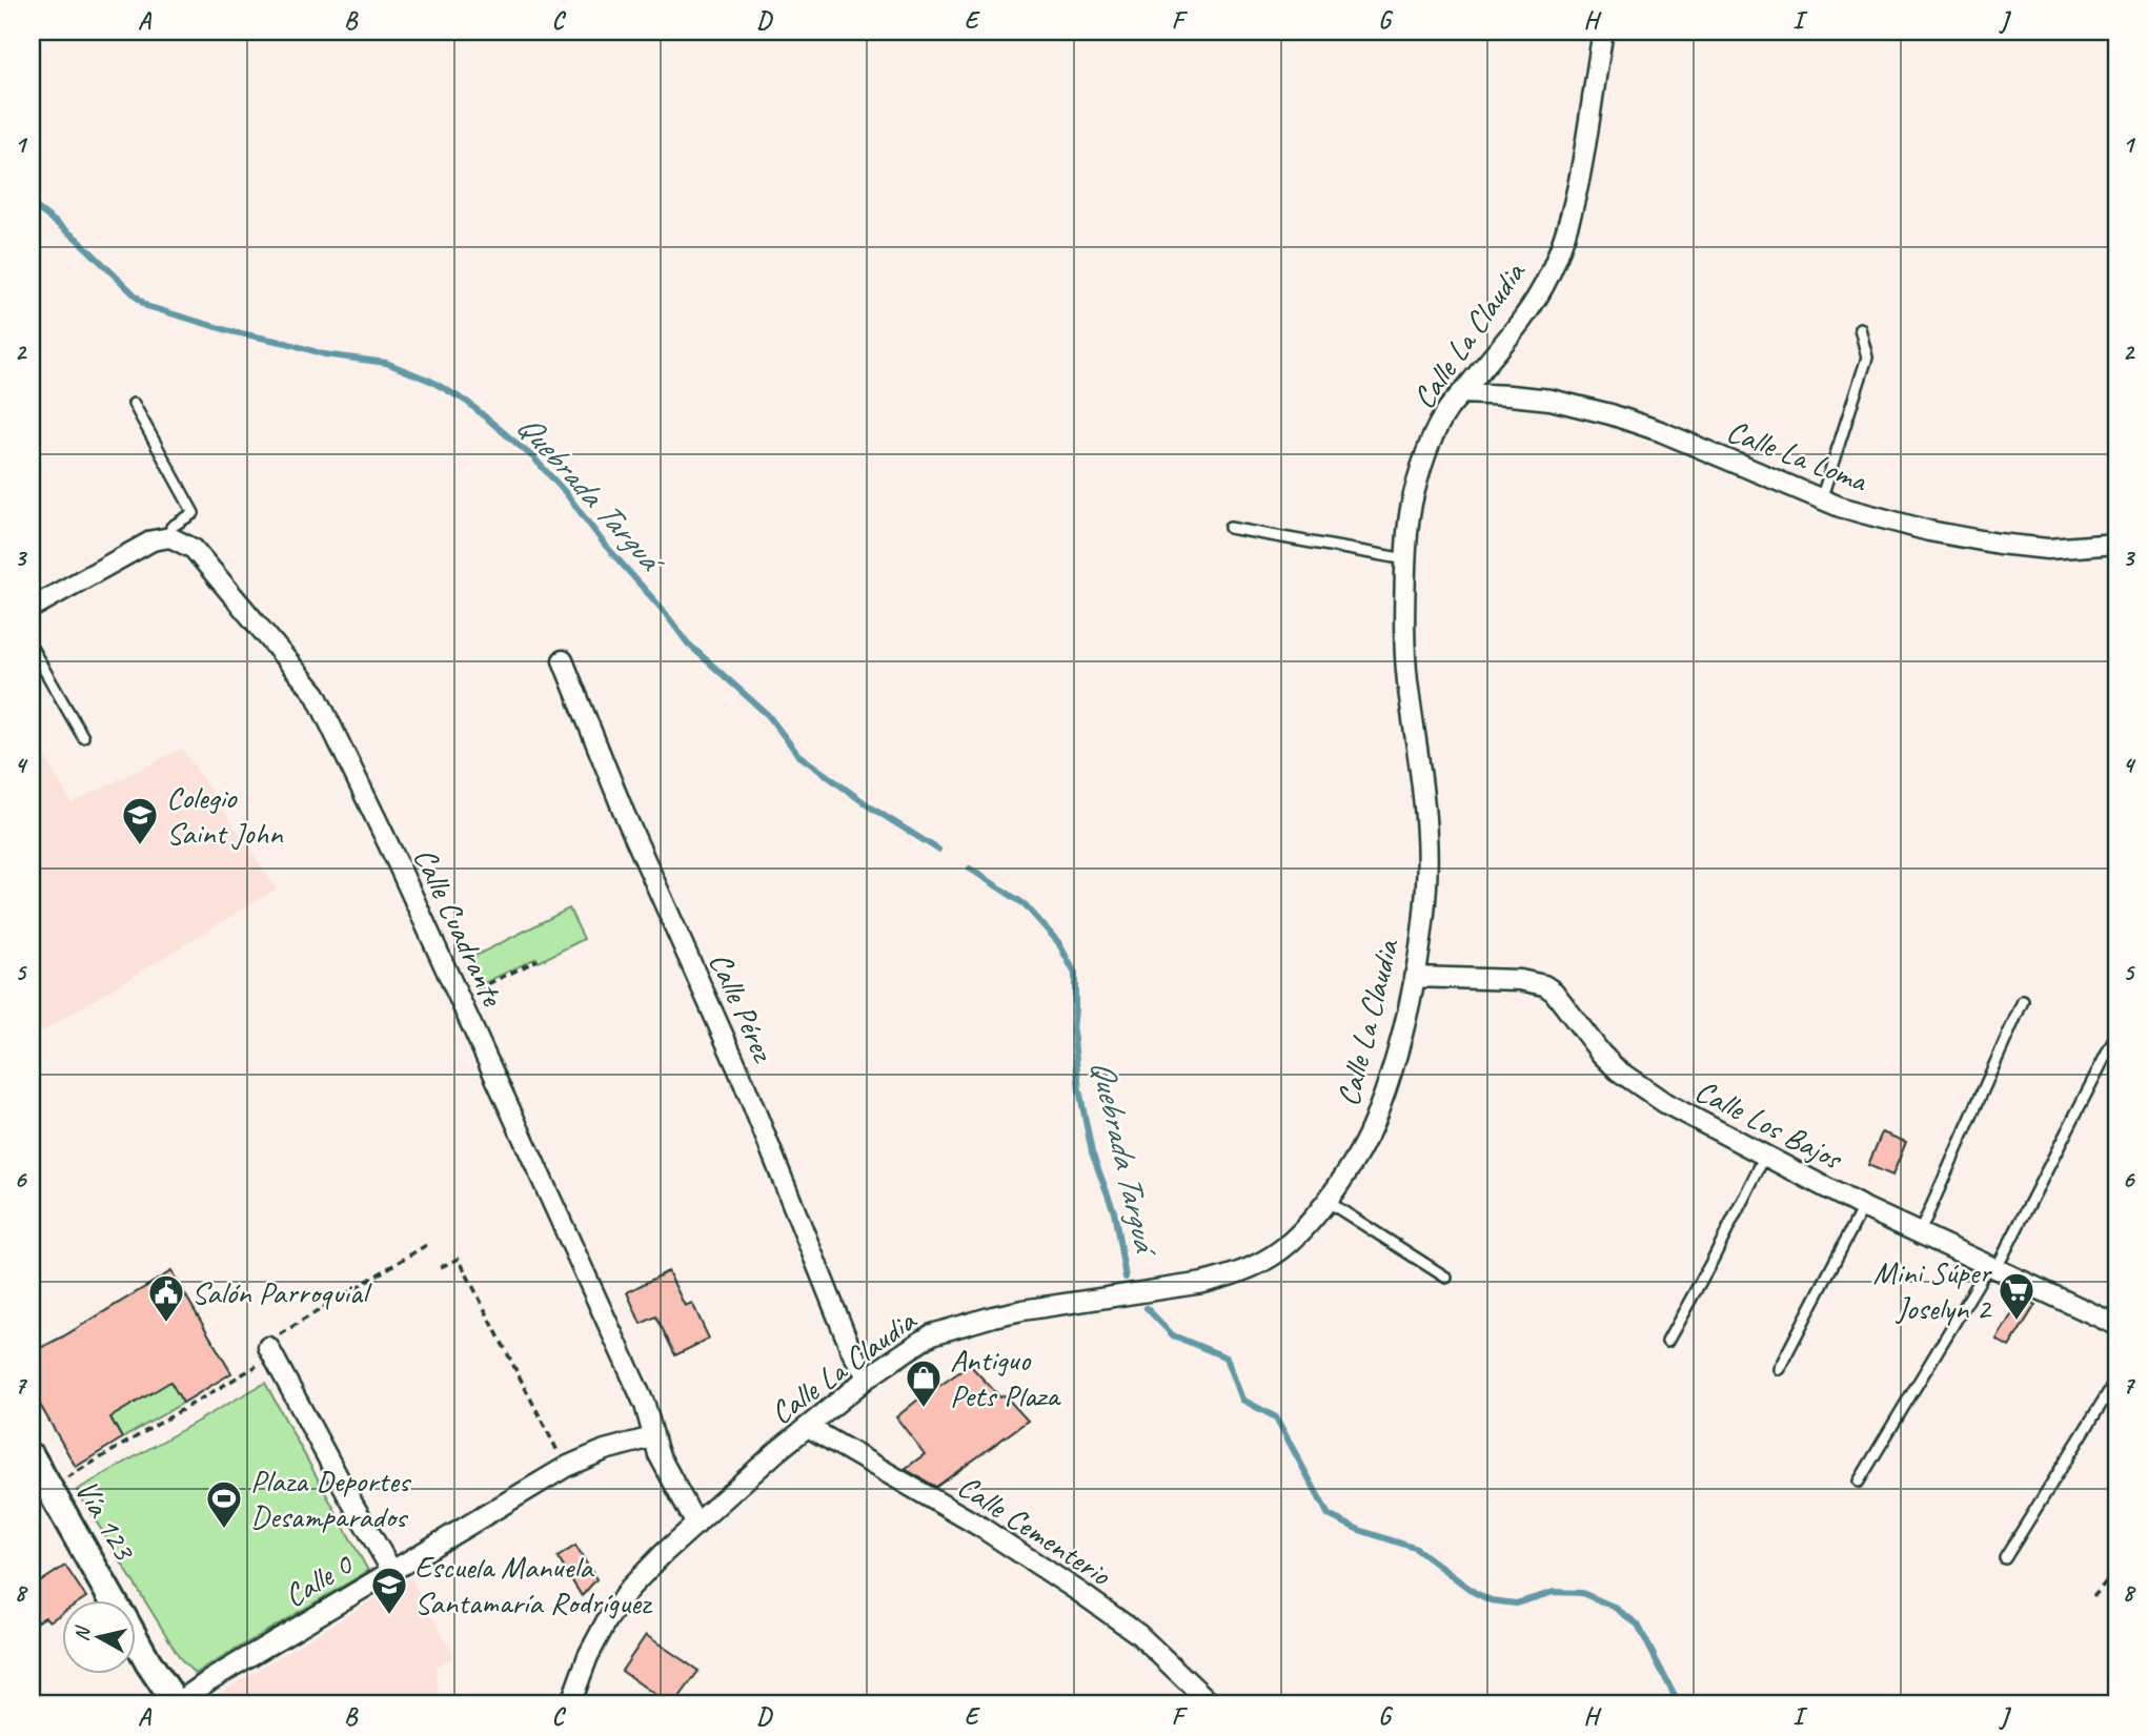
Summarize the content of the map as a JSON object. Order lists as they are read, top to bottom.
{
  "streets": {
    "main road": ["Vía 123"],
    "street": [
      "Calle La Claudia",
      "Calle La Loma",
      "Calle Cuadrante",
      "Calle Pérez",
      "Calle Los Bajos",
      "Calle Cementerio",
      "Calle 0"
    ]
  },
  "crossings": [
    ["Calle La Claudia", "Calle La Loma"],
    ["Calle La Claudia", "Calle Cuadrante"],
    ["Calle La Claudia", "Calle Pérez"],
    ["Calle La Claudia", "Calle Los Bajos"],
    ["Calle La Claudia", "Calle Cementerio"],
    ["Calle Cuadrante", "Calle 0"],
    ["Vía 123", "Calle 0"]
  ],
  "water": ["Quebrada Targuá"],
  "places": {
    "school or university": ["Colegio Saint John", "Escuela Manuela Santamaría Rodríguez"],
    "supermarket": ["Mini Súper Joselyn 2"],
    "public building": ["Salón Parroquial"],
    "shop": ["Antiguo Pets Plaza"],
    "sports": ["Plaza Deportes Desamparados"]
  },
  "north": "left",
  "grid": {
    "columns": [
      "A",
      "B",
      "C",
      "D",
      "E",
      "F",
      "G",
      "H",
      "I",
      "J"
    ],
    "rows": [
      "1",
      "2",
      "3",
      "4",
      "5",
      "6",
      "7",
      "8"
    ]
  }
}
